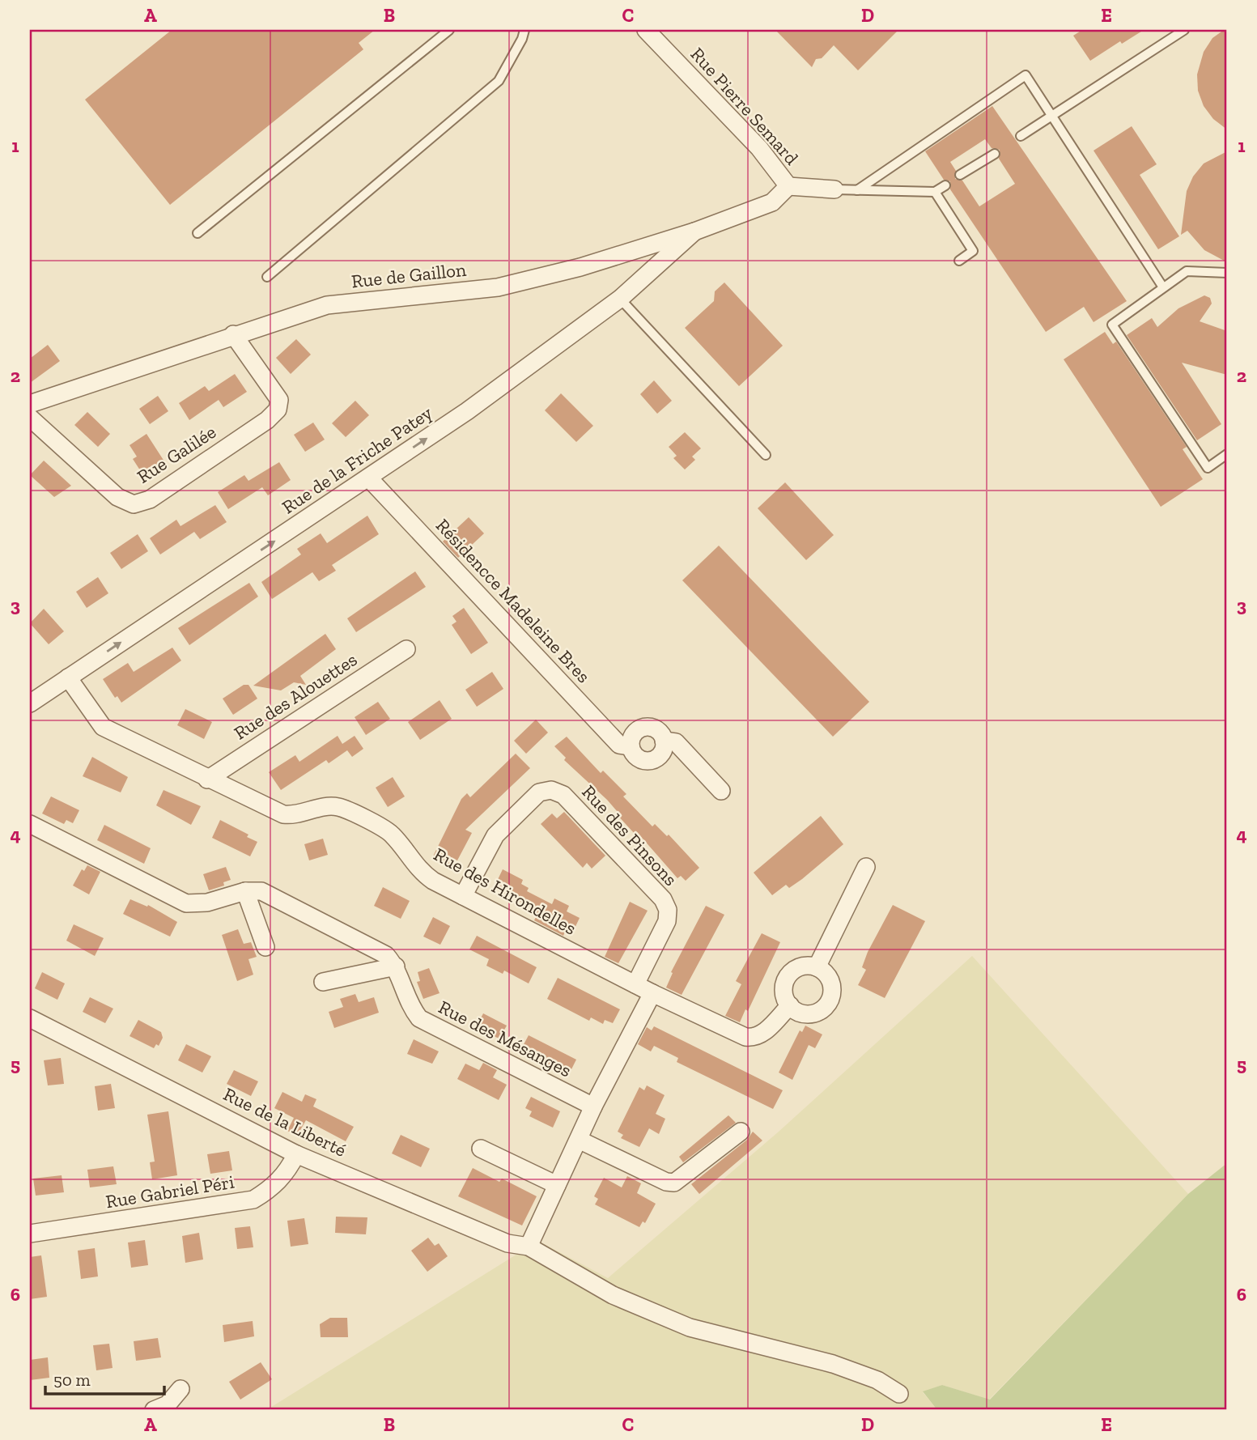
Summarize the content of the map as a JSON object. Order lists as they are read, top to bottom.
{
  "streets": {
    "street": [
      "Rue Pierre Semard",
      "Rue de Gaillon",
      "Rue Galilée",
      "Rue de la Friche Patey",
      "Résidencce Madeleine Bres",
      "Rue des Alouettes",
      "Rue des Pinsons",
      "Rue des Hirondelles",
      "Rue des Mésanges",
      "Rue de la Liberté",
      "Rue Gabriel Péri"
    ]
  },
  "crossings": [
    ["Rue Pierre Semard", "Rue de Gaillon"],
    ["Rue de Gaillon", "Rue Galilée"],
    ["Rue de Gaillon", "Rue de la Friche Patey"],
    ["Rue de la Friche Patey", "Résidencce Madeleine Bres"],
    ["Rue de la Friche Patey", "Rue des Hirondelles"],
    ["Rue des Alouettes", "Rue des Hirondelles"],
    ["Rue des Pinsons", "Rue des Hirondelles"],
    ["Rue de la Liberté", "Rue Gabriel Péri"]
  ],
  "one_way": ["Rue de la Friche Patey"],
  "scale_bar": "50 m",
  "grid": {
    "columns": [
      "A",
      "B",
      "C",
      "D",
      "E"
    ],
    "rows": [
      "1",
      "2",
      "3",
      "4",
      "5",
      "6"
    ]
  }
}
